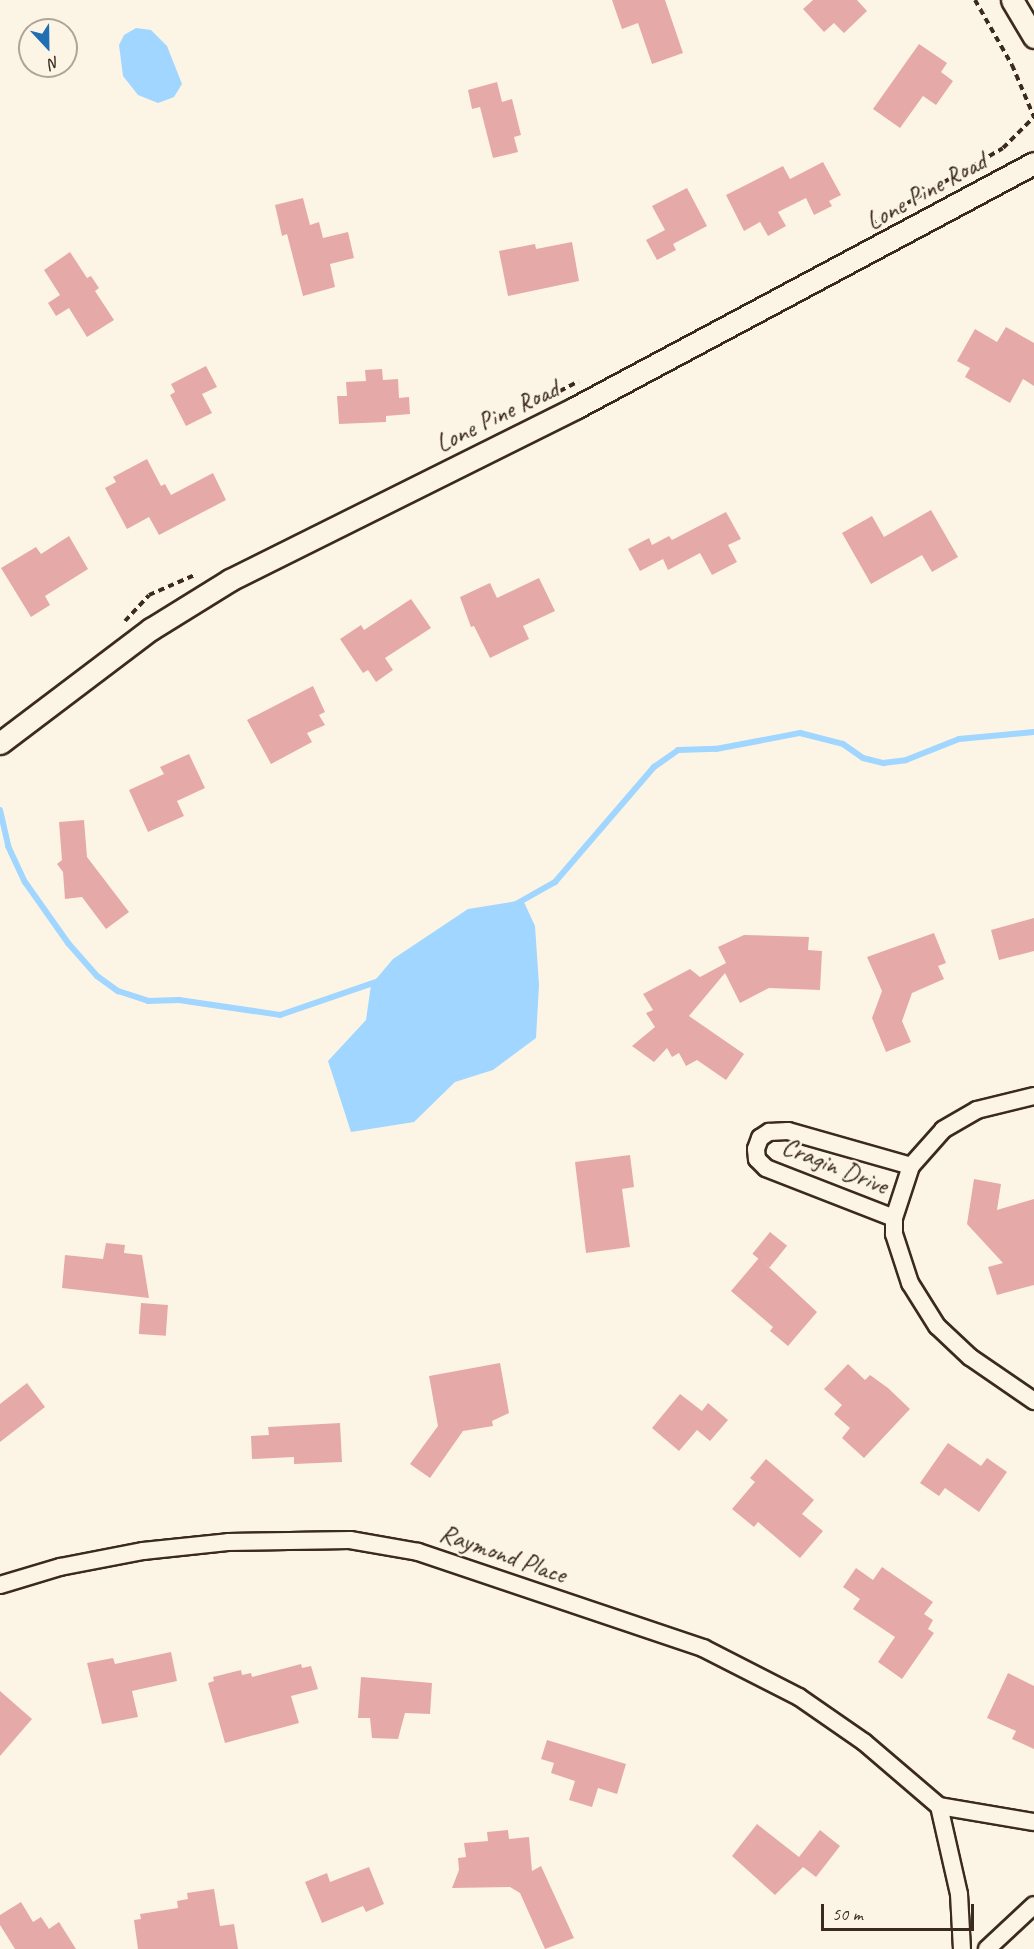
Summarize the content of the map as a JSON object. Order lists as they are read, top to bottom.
{
  "streets": {
    "street": ["Lone Pine Road", "Cragin Drive", "Raymond Place"]
  },
  "scale_bar": "50 m",
  "north": "bottom"
}
